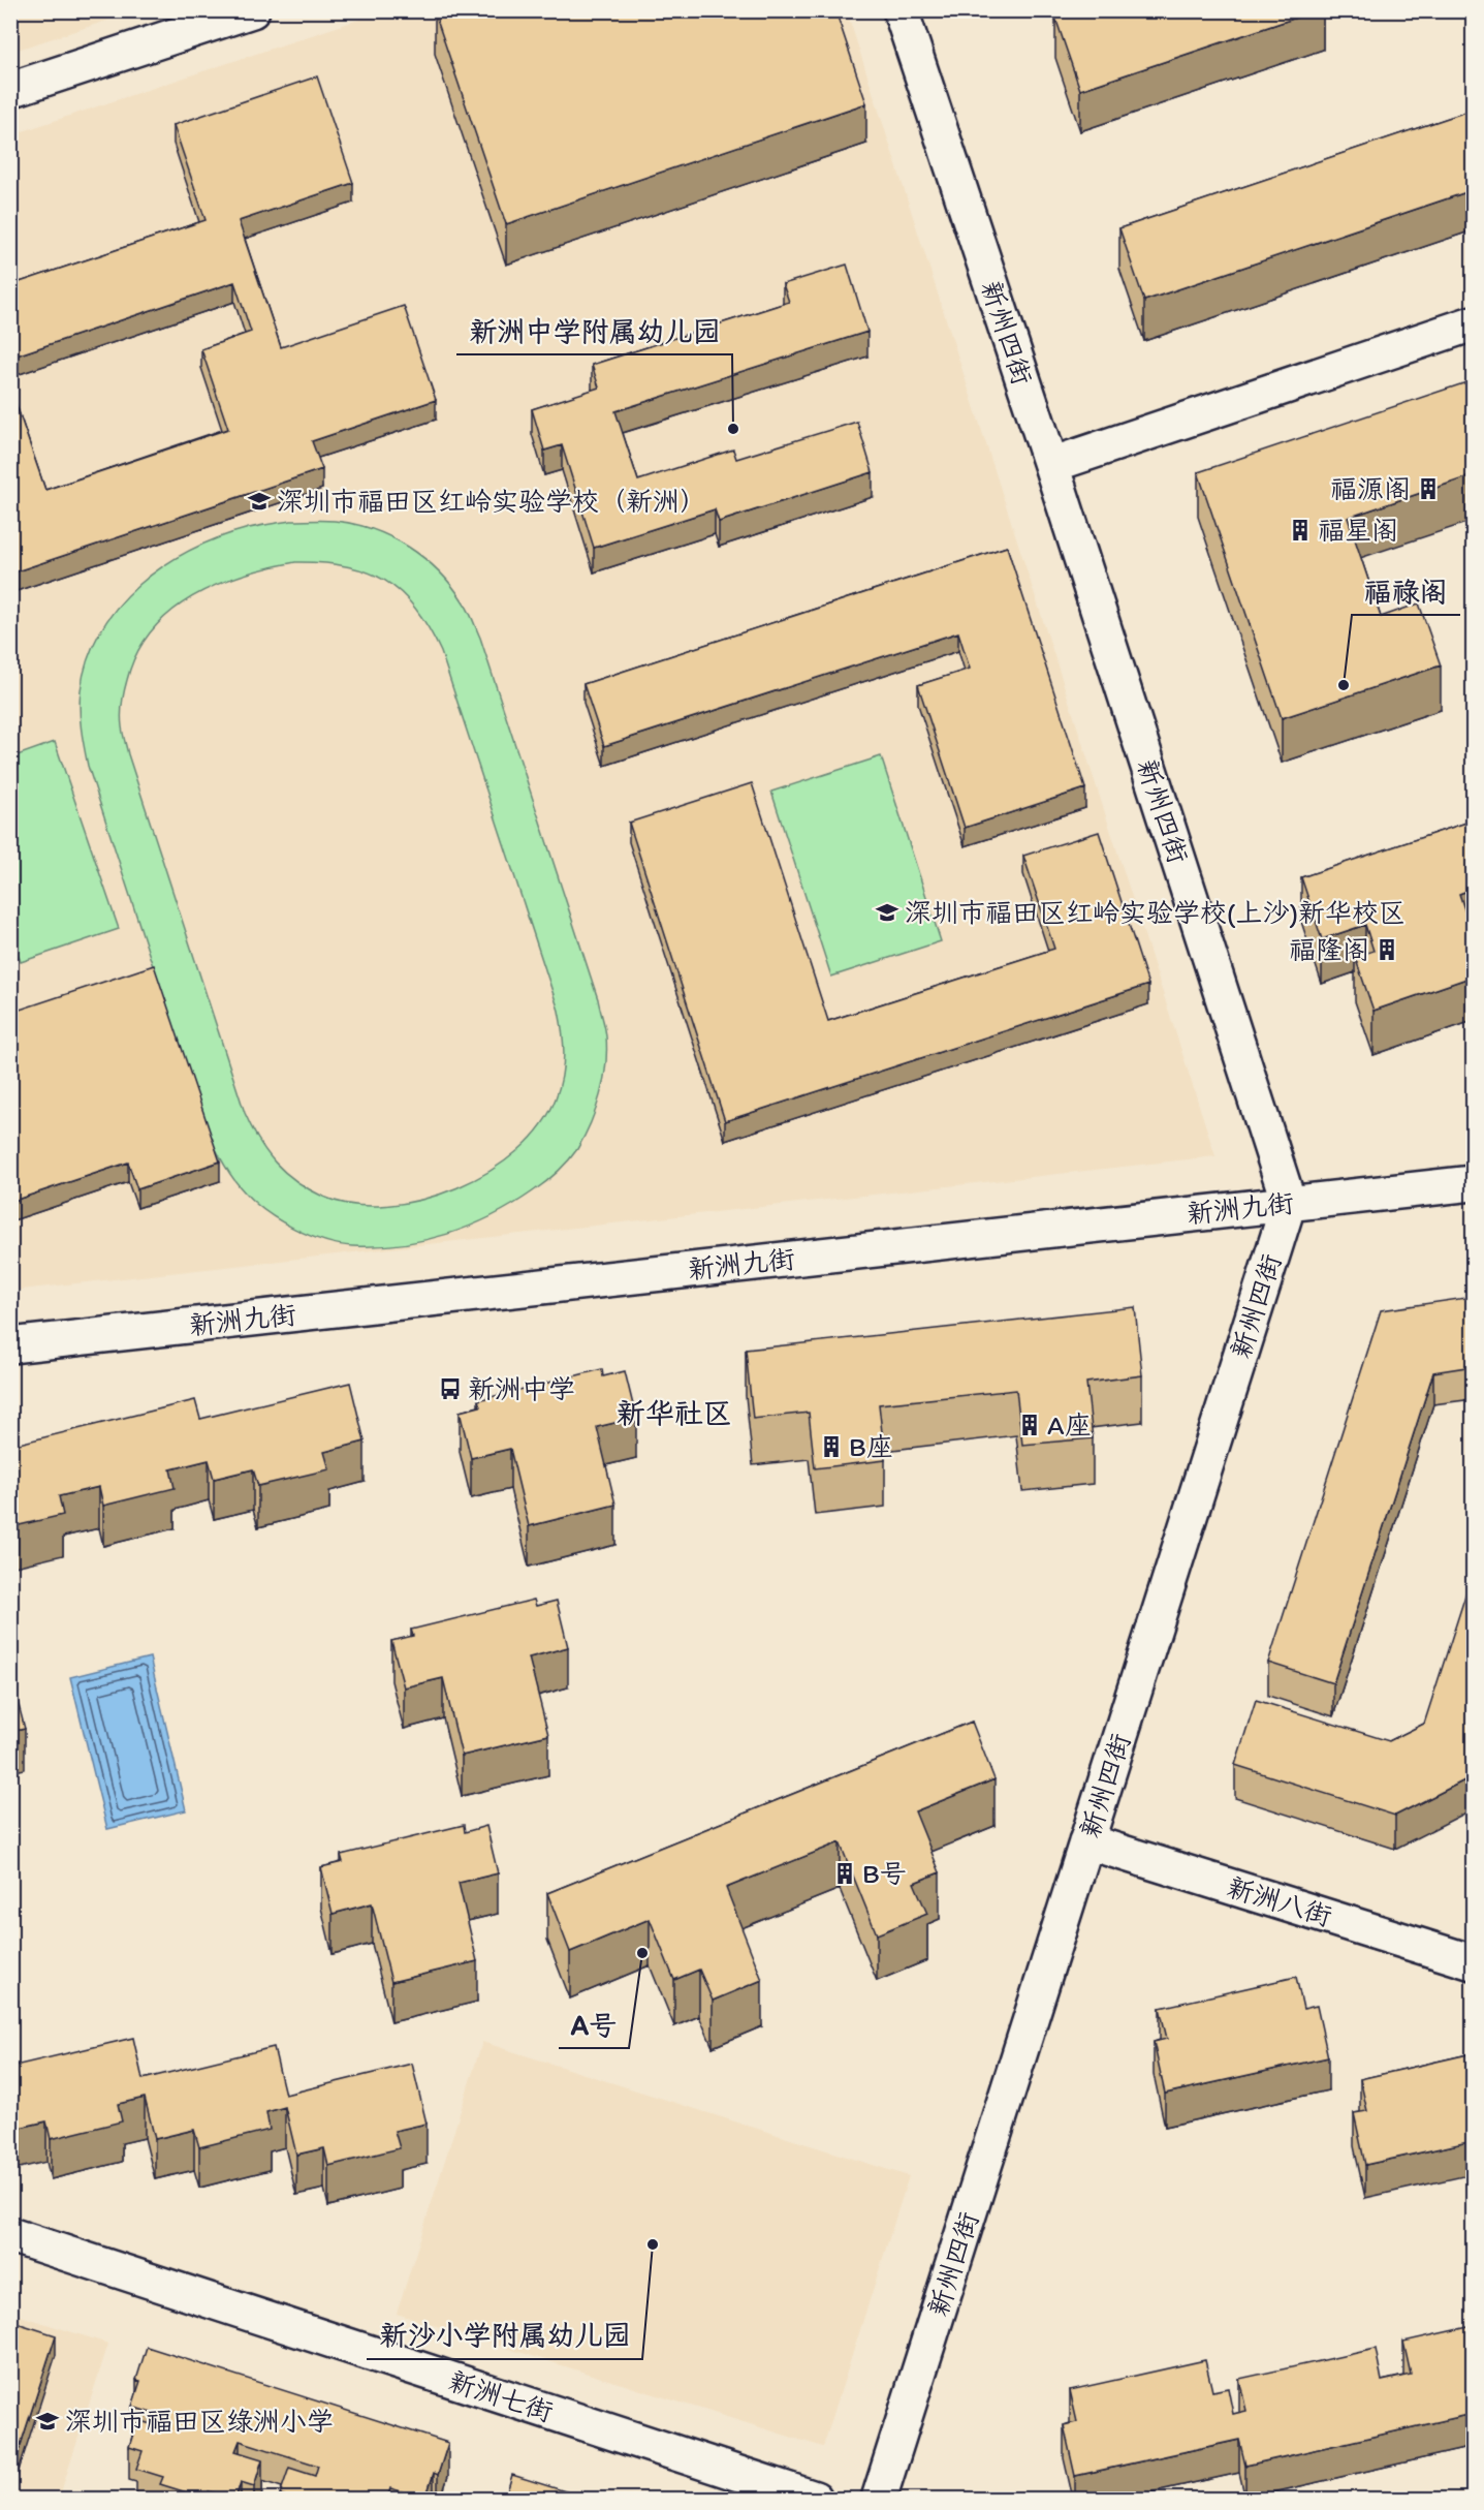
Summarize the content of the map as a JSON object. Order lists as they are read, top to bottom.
{
  "streets": {
    "street": [
      "新州四街",
      "新洲九街",
      "新洲八街",
      "新洲七街"
    ]
  },
  "crossings": [
    ["新州四街", "新洲九街"],
    ["新州四街", "新洲八街"]
  ],
  "districts": ["新华社区"],
  "places": {
    "other": [
      "新洲中学附属幼儿园",
      "福禄阁",
      "A号",
      "新沙小学附属幼儿园"
    ],
    "building": [
      "福源阁",
      "福星阁",
      "福隆阁",
      "A座",
      "B座",
      "B号"
    ],
    "school or university": ["深圳市福田区红岭实验学校（新洲）", "深圳市福田区红岭实验学校(上沙)新华校区", "深圳市福田区绿洲小学"],
    "bus stop": ["新洲中学"]
  }
}
